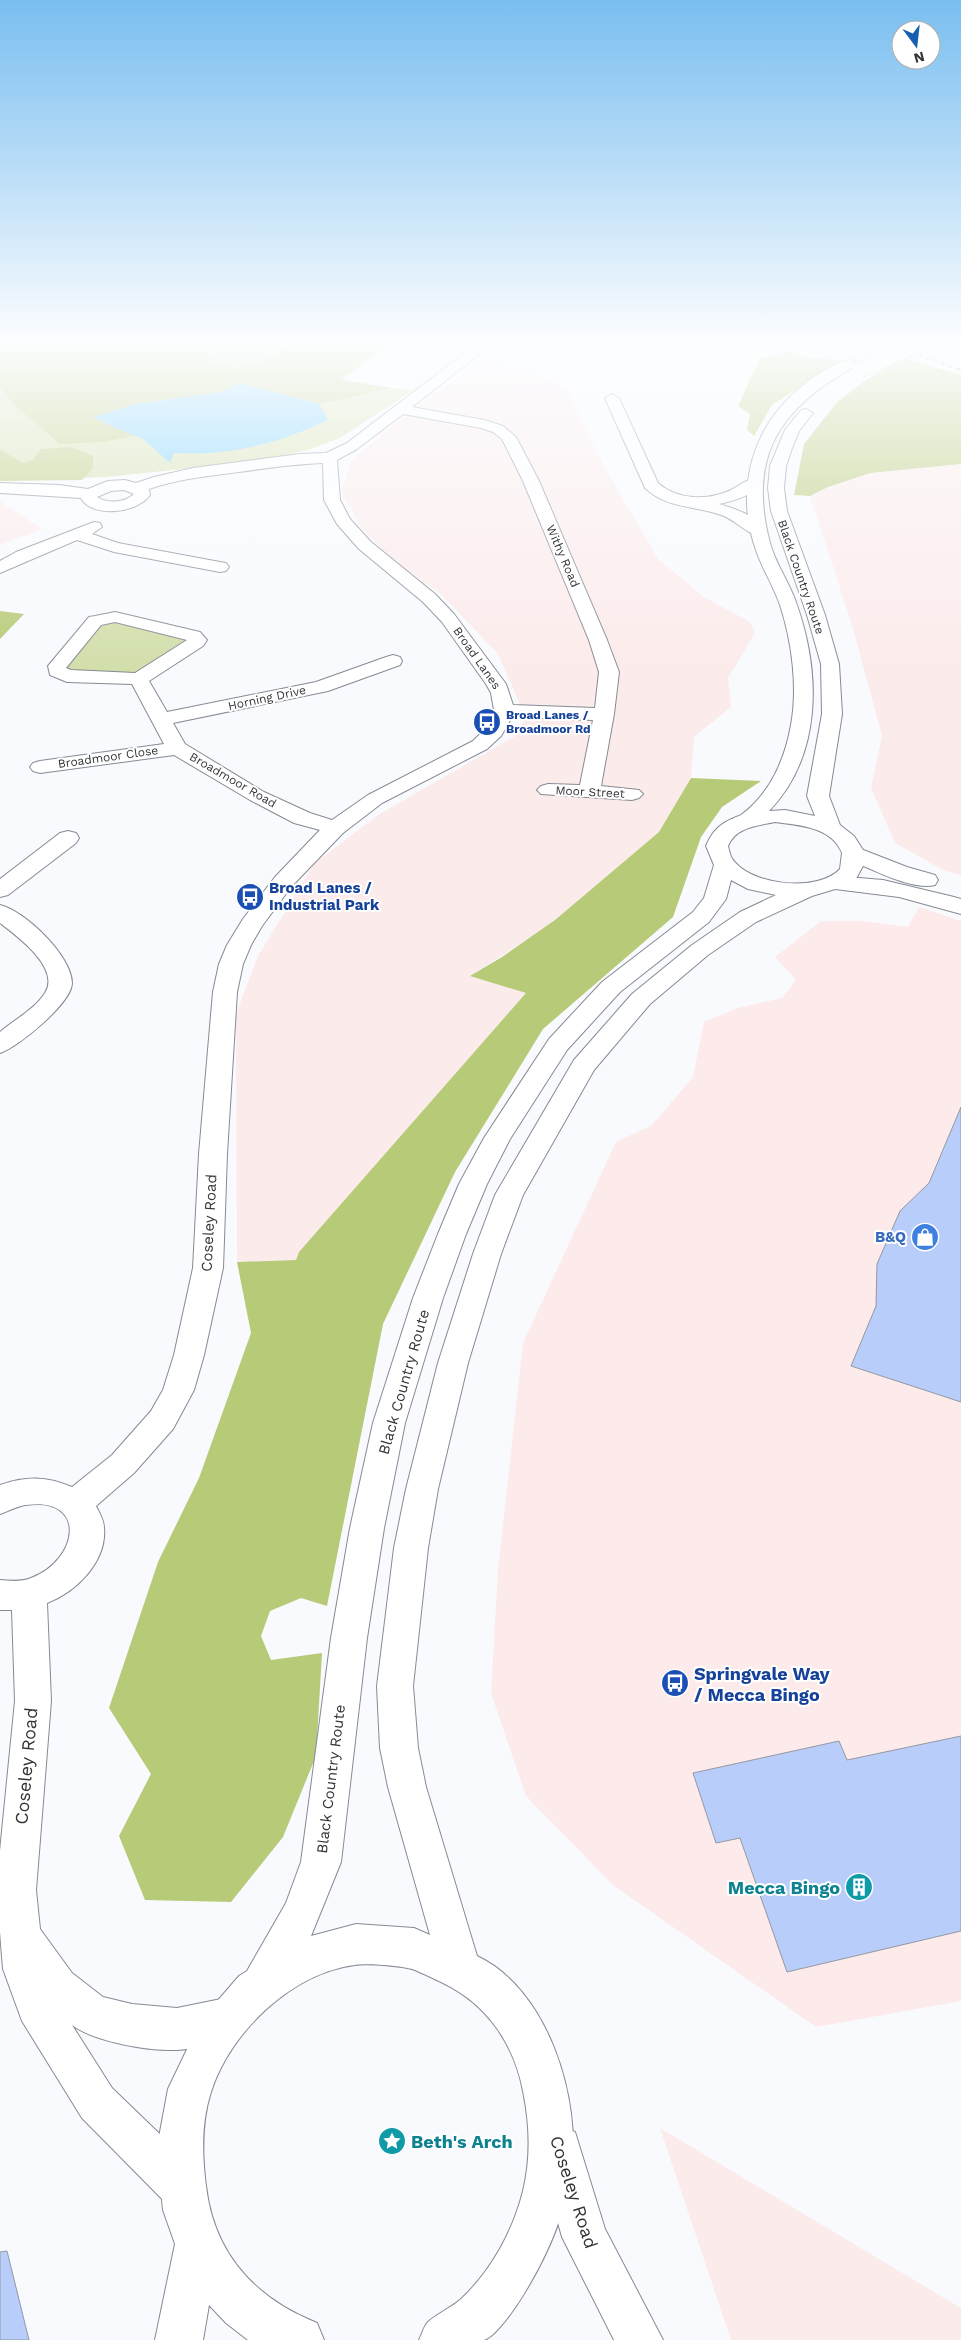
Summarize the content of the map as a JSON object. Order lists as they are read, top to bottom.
{
  "streets": {
    "main road": [
      "Withy Road",
      "Black Country Route",
      "Broad Lanes",
      "Horning Drive",
      "Broadmoor Close",
      "Broadmoor Road",
      "Moor Street",
      "Coseley Road"
    ]
  },
  "crossings": [
    ["Withy Road", "Moor Street"],
    ["Horning Drive", "Broadmoor Road"],
    ["Broadmoor Close", "Broadmoor Road"],
    ["Broadmoor Road", "Coseley Road"]
  ],
  "places": {
    "bus stop": ["Broad Lanes / Broadmoor Rd", "Broad Lanes / Industrial Park", "Springvale Way / Mecca Bingo"],
    "shop": ["B&Q"],
    "building": ["Mecca Bingo"],
    "place": ["Beth's Arch"]
  },
  "north": "bottom"
}
